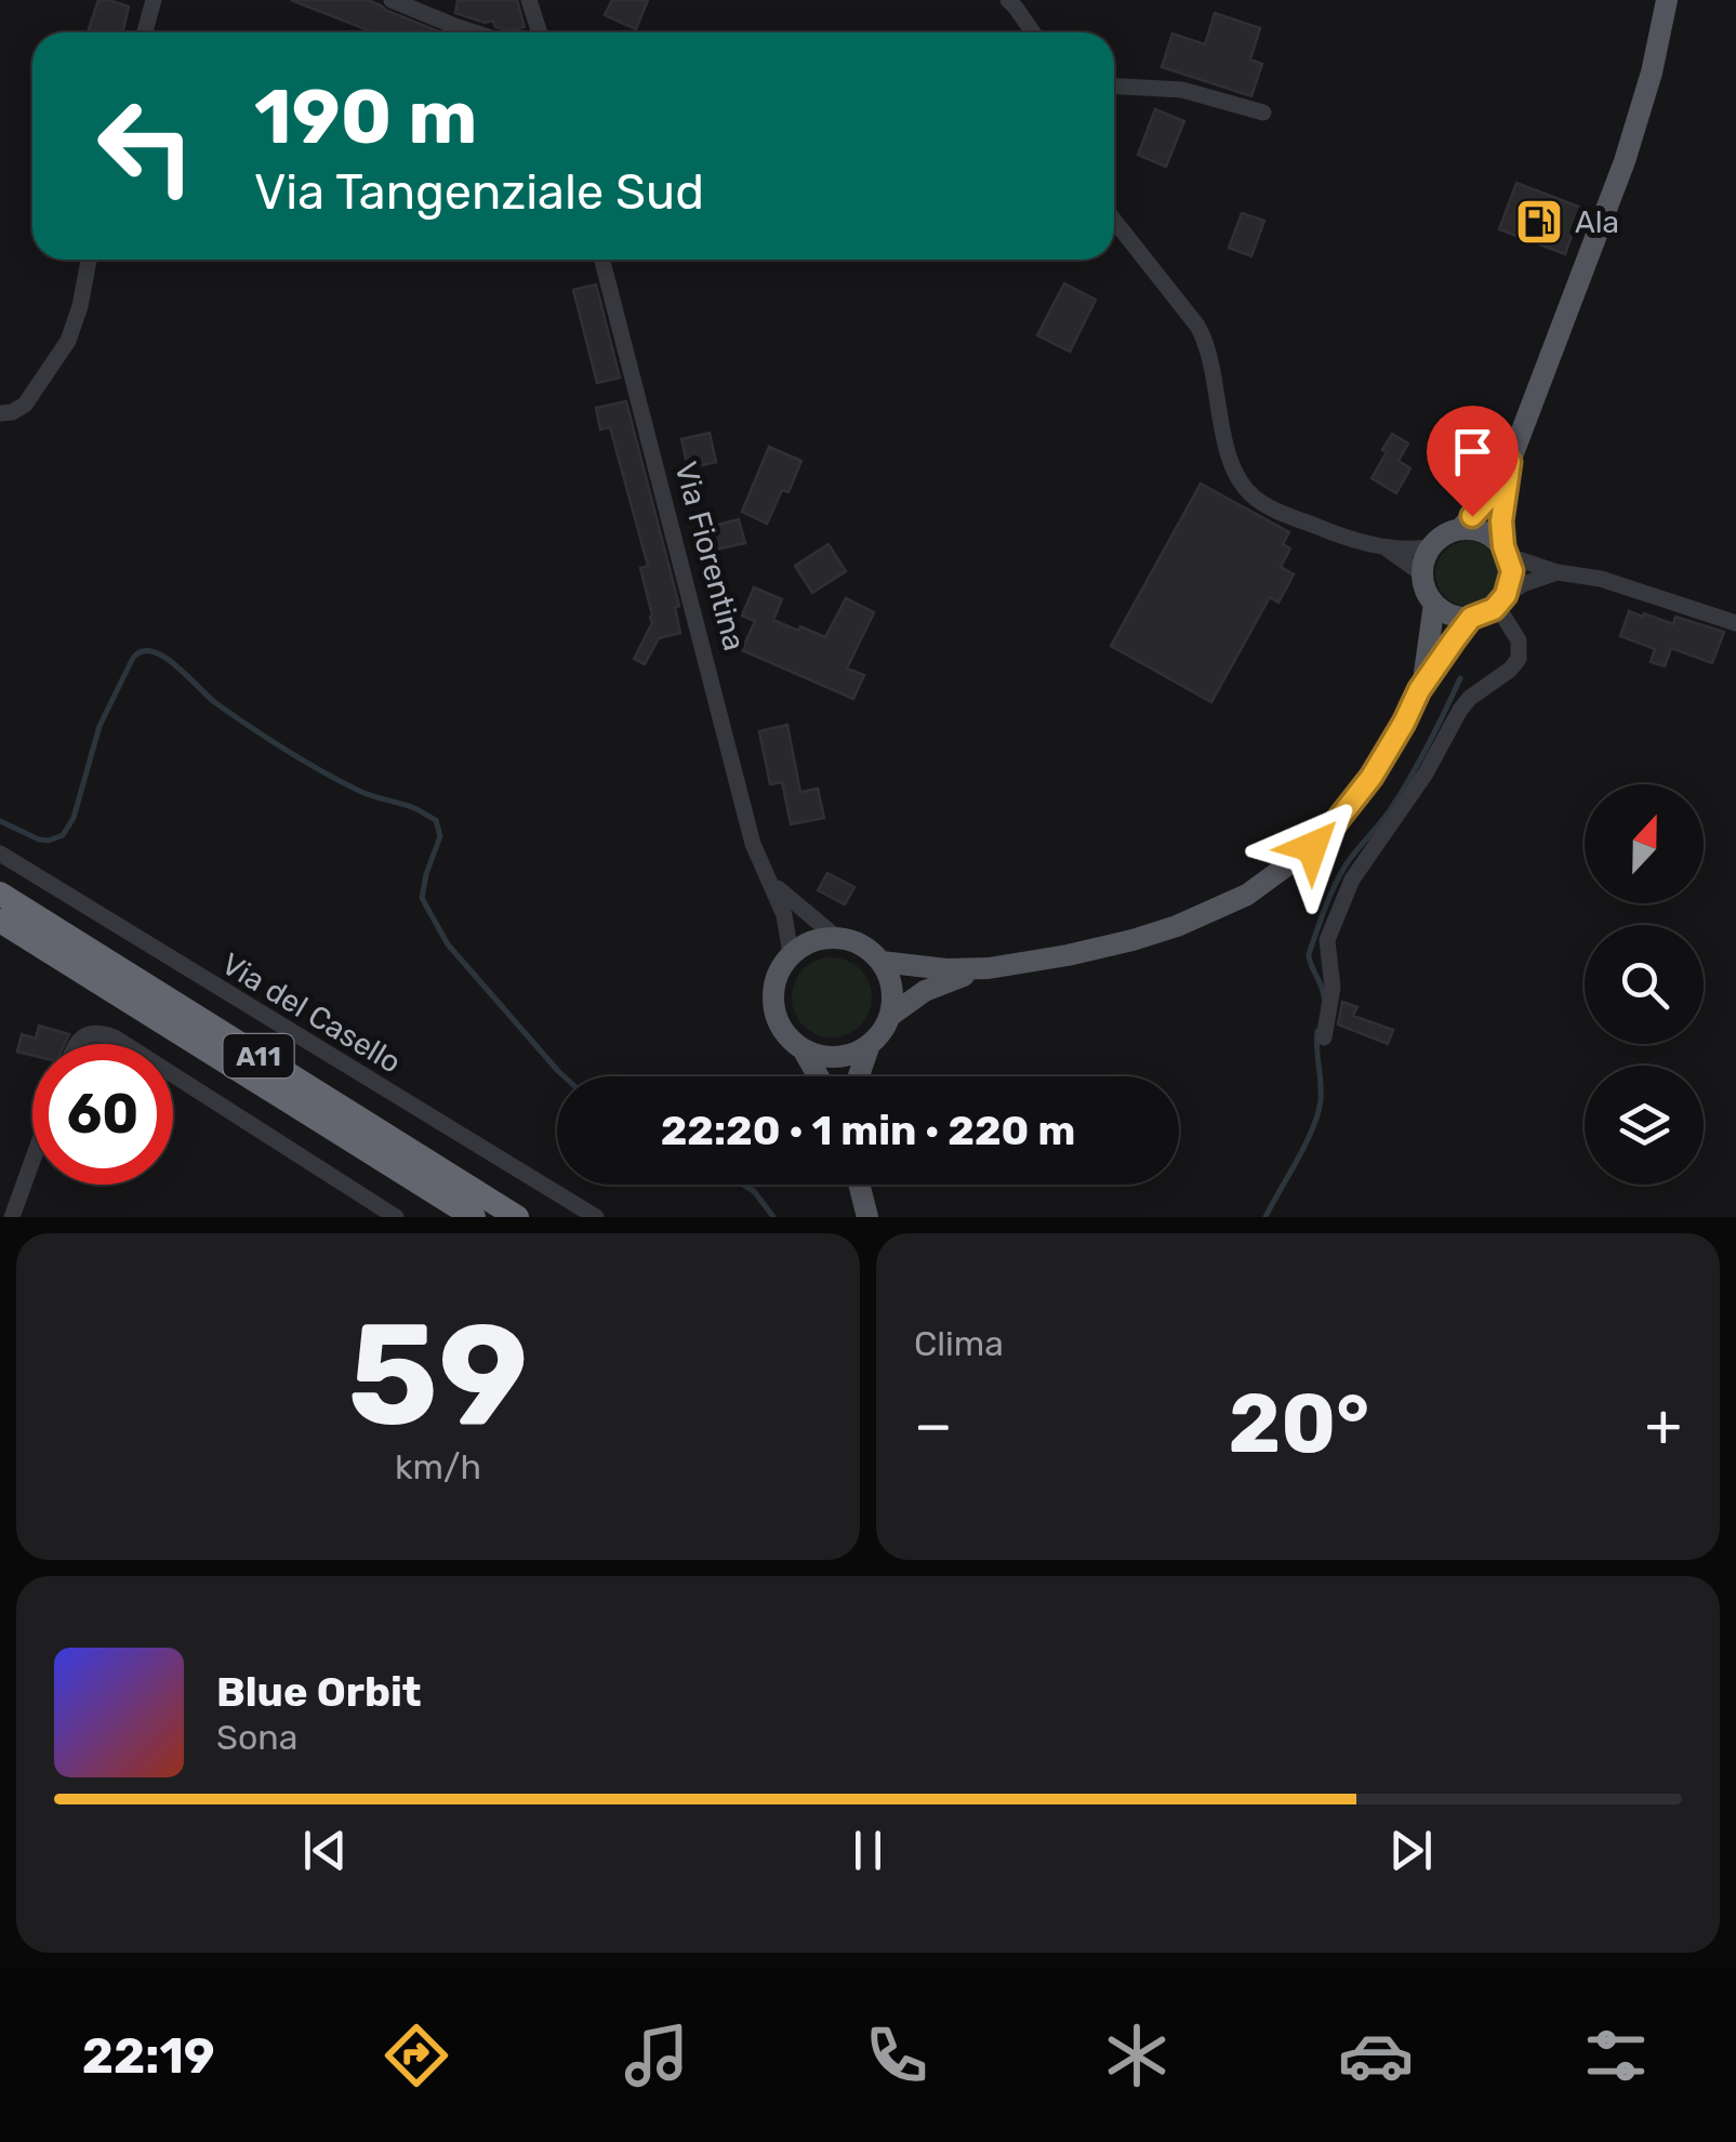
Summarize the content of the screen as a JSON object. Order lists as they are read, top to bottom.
{
  "streets": {
    "highway": ["A11"],
    "street": ["Via Fiorentina", "Via del Casello"]
  },
  "places": {
    "fuel station": ["Ala"]
  },
  "north": "top",
  "page": {
    "turn": ["190 m", "Via Tangenziale Sud"],
    "limit": "60",
    "trip": "22:20 · 1 min · 220 m",
    "tile": [
      ["59", "km/h"],
      "Clima"
    ],
    "heat": ["−", "20°", "+"],
    "song": ["Blue Orbit", "Sona"],
    "tabs": "22:19"
  }
}
